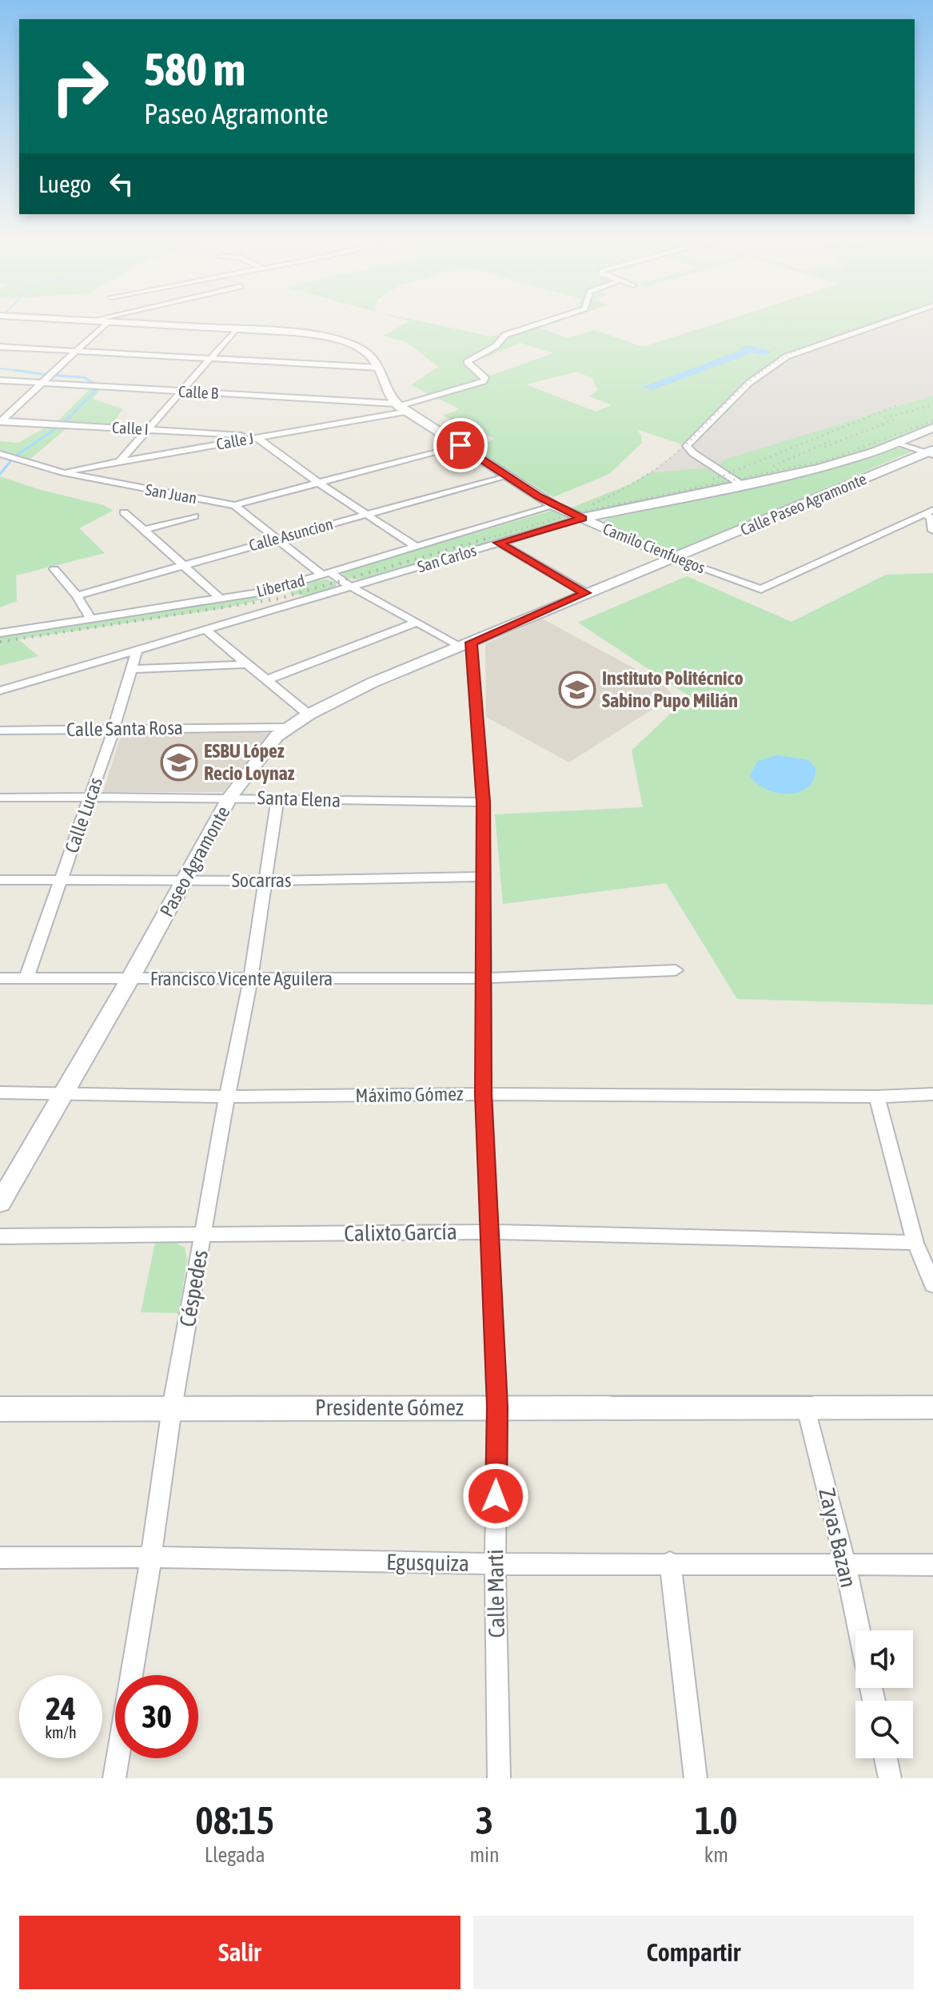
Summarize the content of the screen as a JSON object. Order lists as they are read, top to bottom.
{
  "streets": {
    "street": [
      "Calle B",
      "Calle I",
      "Calle J",
      "San Juan",
      "Calle Paseo Agramonte",
      "Calle Asuncion",
      "Camilo Cienfuegos",
      "San Carlos",
      "Libertad",
      "Calle Santa Rosa",
      "Santa Elena",
      "Calle Lucas",
      "Paseo Agramonte",
      "Socarras",
      "Francisco Vicente Aguilera",
      "Máximo Gómez",
      "Calixto García",
      "Céspedes",
      "Presidente Gómez",
      "Zayas Bazan",
      "Egusquiza",
      "Calle Marti"
    ]
  },
  "crossings": [
    ["Calle B", "Calle J"],
    ["Calle B", "Camilo Cienfuegos"],
    ["Calle I", "Calle J"],
    ["Calle J", "San Juan"],
    ["Calle J", "Camilo Cienfuegos"],
    ["San Juan", "Calle Asuncion"],
    ["San Juan", "San Carlos"],
    ["San Juan", "Libertad"],
    ["San Juan", "Paseo Agramonte"],
    ["San Juan", "Calle Marti"],
    ["Calle Paseo Agramonte", "Camilo Cienfuegos"],
    ["Calle Paseo Agramonte", "Paseo Agramonte"],
    ["Calle Asuncion", "Camilo Cienfuegos"],
    ["Camilo Cienfuegos", "San Carlos"],
    ["Camilo Cienfuegos", "Libertad"],
    ["Camilo Cienfuegos", "Paseo Agramonte"],
    ["San Carlos", "Calle Lucas"],
    ["Calle Santa Rosa", "Calle Lucas"],
    ["Calle Santa Rosa", "Paseo Agramonte"],
    ["Santa Elena", "Calle Lucas"],
    ["Santa Elena", "Paseo Agramonte"],
    ["Santa Elena", "Céspedes"],
    ["Santa Elena", "Calle Marti"],
    ["Calle Lucas", "Socarras"],
    ["Calle Lucas", "Francisco Vicente Aguilera"],
    ["Paseo Agramonte", "Socarras"],
    ["Paseo Agramonte", "Francisco Vicente Aguilera"],
    ["Paseo Agramonte", "Máximo Gómez"],
    ["Paseo Agramonte", "Calle Marti"],
    ["Socarras", "Céspedes"],
    ["Socarras", "Calle Marti"],
    ["Francisco Vicente Aguilera", "Céspedes"],
    ["Francisco Vicente Aguilera", "Calle Marti"],
    ["Máximo Gómez", "Céspedes"],
    ["Máximo Gómez", "Calle Marti"],
    ["Calixto García", "Céspedes"],
    ["Calixto García", "Calle Marti"],
    ["Céspedes", "Presidente Gómez"],
    ["Céspedes", "Egusquiza"],
    ["Presidente Gómez", "Zayas Bazan"],
    ["Presidente Gómez", "Calle Marti"],
    ["Zayas Bazan", "Egusquiza"],
    ["Egusquiza", "Calle Marti"]
  ],
  "places": {
    "school or university": ["Instituto Politécnico Sabino Pupo Milián", "ESBU López Recio Loynaz"]
  },
  "page": {
    "turn": ["580 m", "Paseo Agramonte"],
    "then": "Luego",
    "speed": "24 km/h",
    "limit": "30",
    "eta": [
      "08:15",
      "Llegada",
      "3",
      "min",
      "1.0",
      "km"
    ],
    "buttons": ["Salir", "Compartir"]
  }
}
